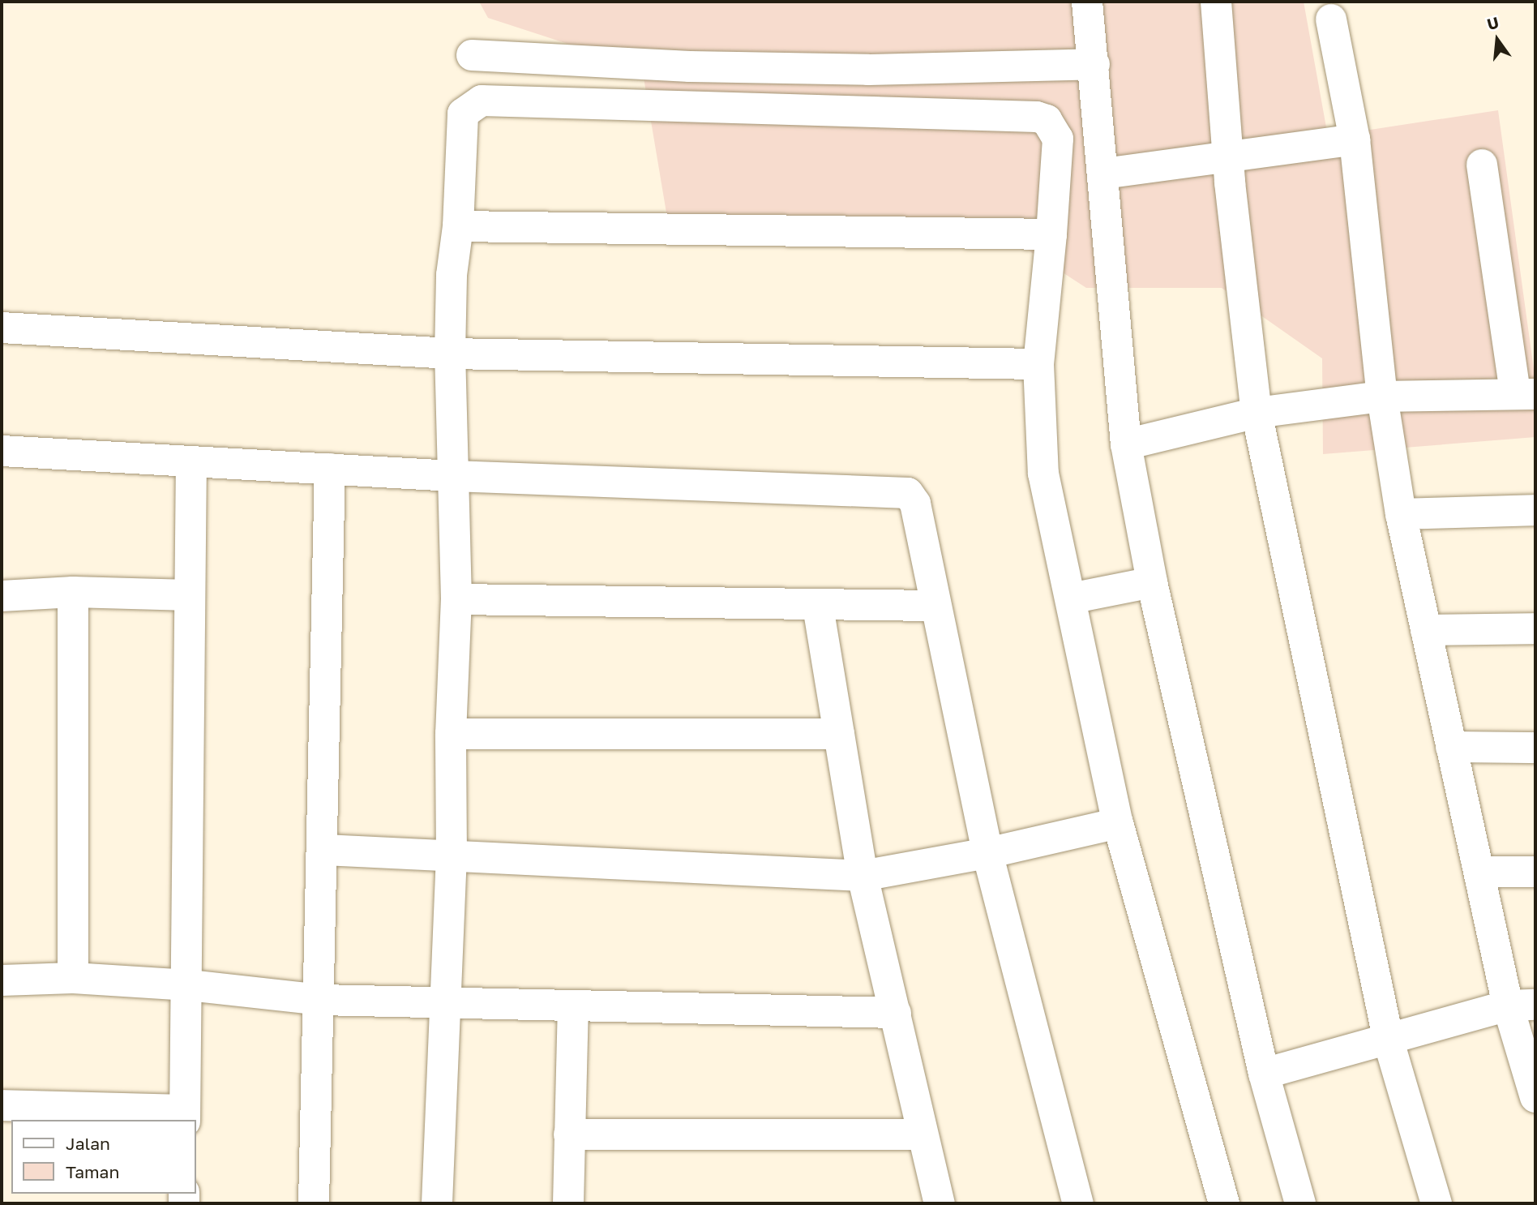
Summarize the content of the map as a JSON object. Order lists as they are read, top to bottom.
{
  "legend": ["Jalan", "Taman"],
  "north": "top"
}
